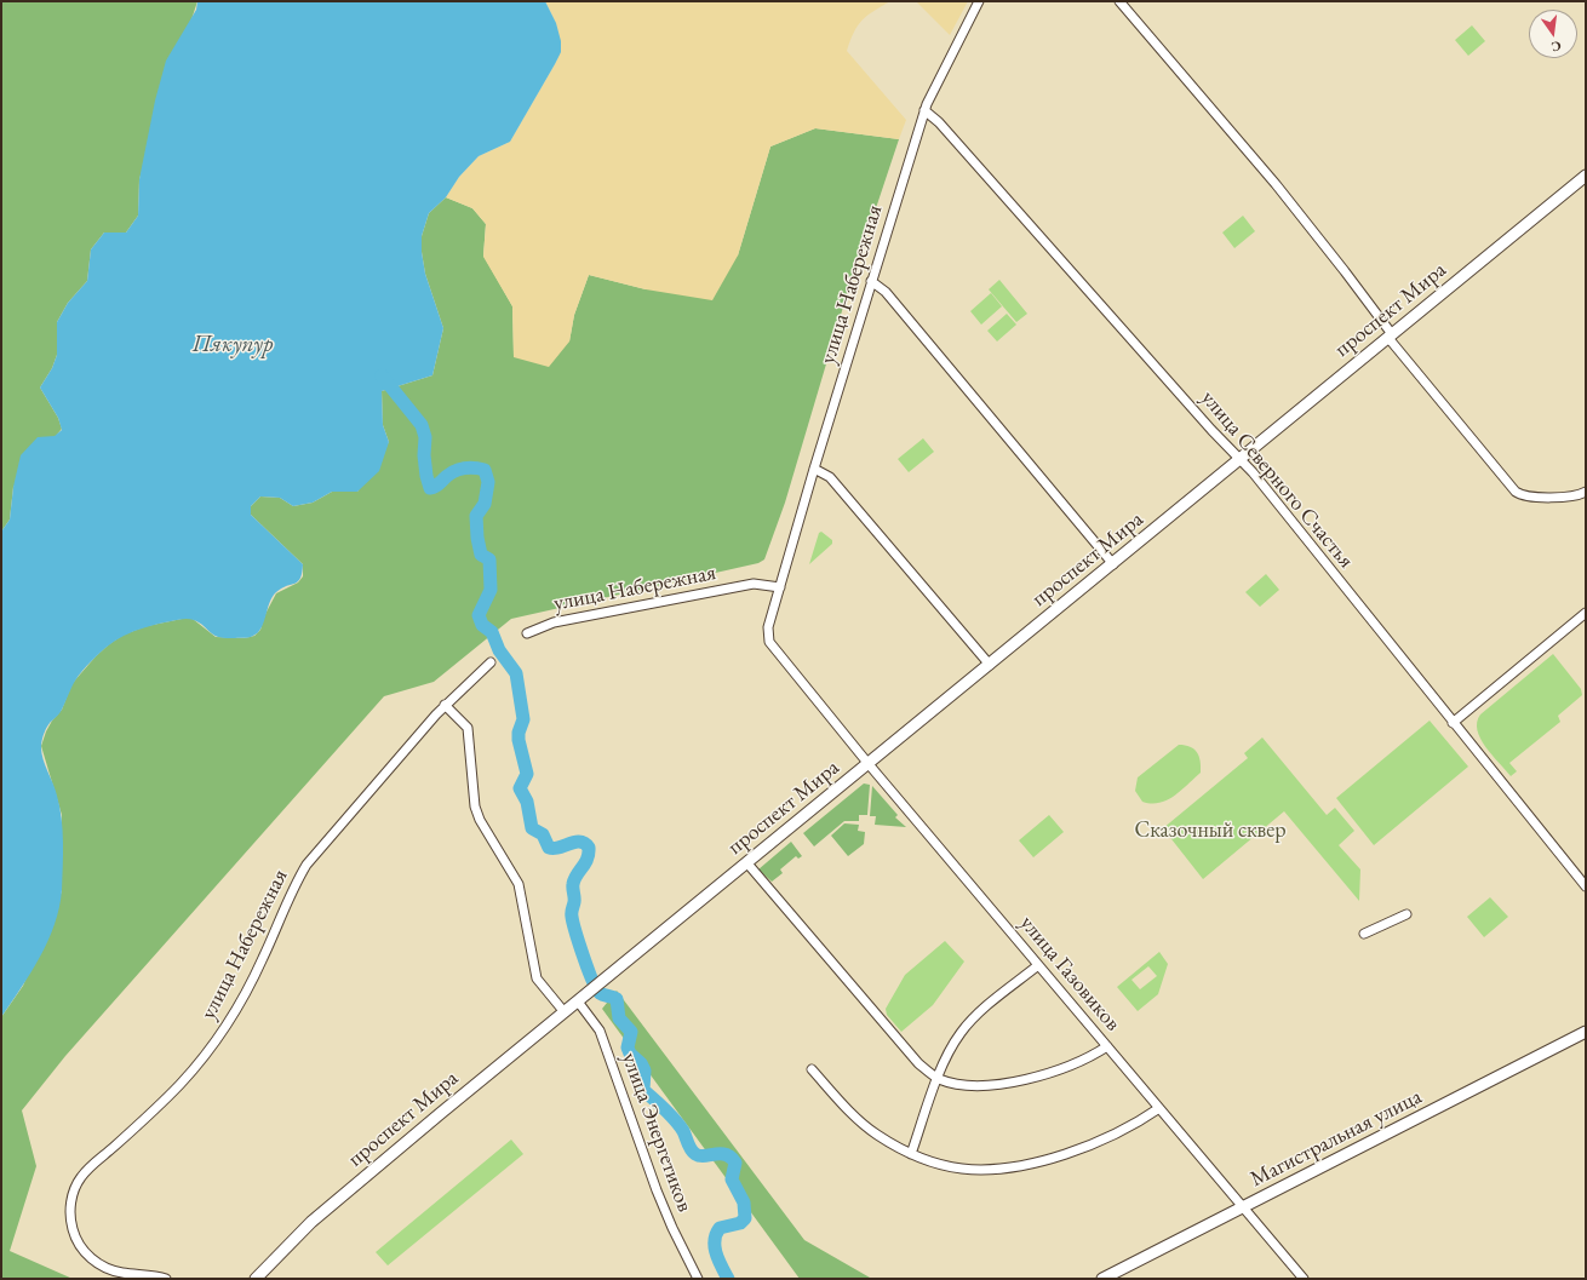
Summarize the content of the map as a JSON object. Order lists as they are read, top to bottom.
{
  "streets": {
    "main road": ["проспект Мира", "Магистральная улица"],
    "street": [
      "улица Набережная",
      "улица Северного Счастья",
      "улица Газовиков",
      "улица Энергетиков"
    ]
  },
  "crossings": [
    ["улица Набережная", "проспект Мира"],
    ["улица Набережная", "улица Северного Счастья"],
    ["улица Набережная", "улица Газовиков"],
    ["проспект Мира", "улица Северного Счастья"],
    ["проспект Мира", "улица Газовиков"],
    ["проспект Мира", "улица Энергетиков"],
    ["улица Газовиков", "Магистральная улица"]
  ],
  "water": ["Пякупур"],
  "parks": ["Сказочный сквер"],
  "north": "bottom"
}
